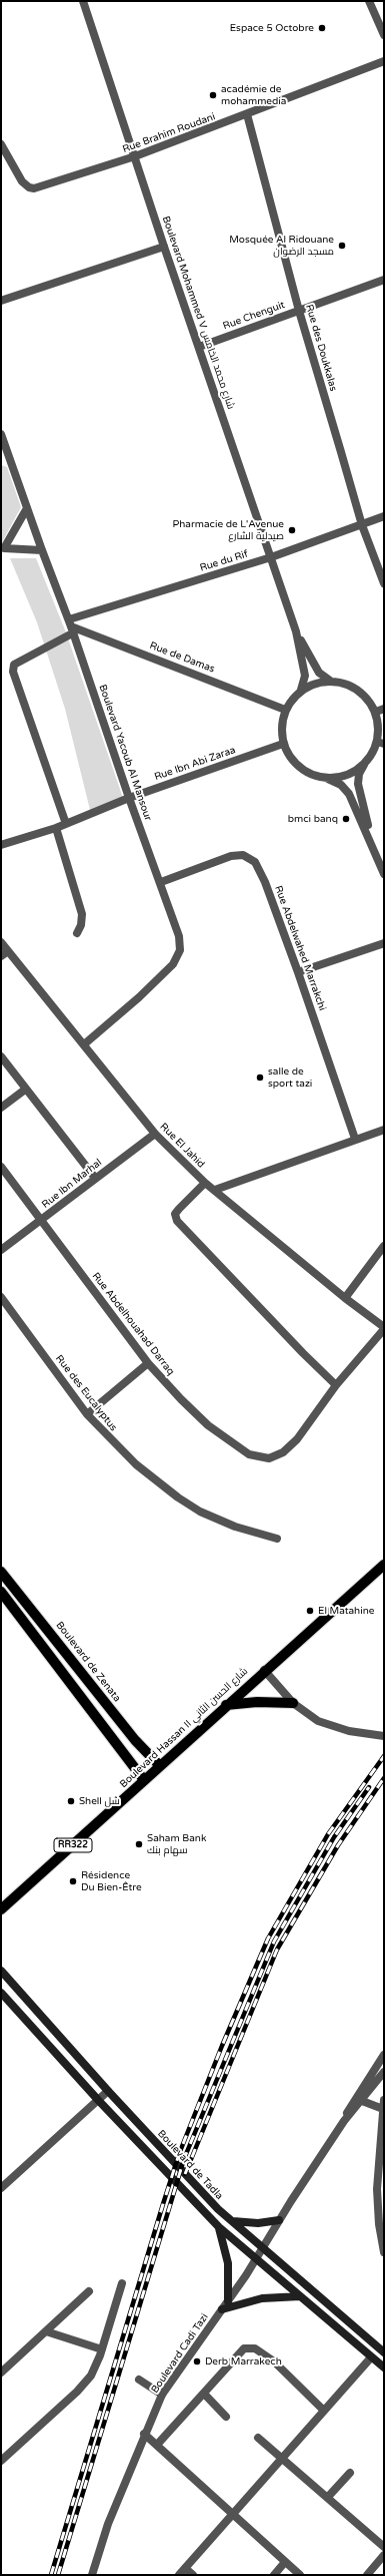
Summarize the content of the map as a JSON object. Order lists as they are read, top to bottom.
{
  "streets": {
    "main road": [
      "Boulevard de Zenata",
      "Boulevard Hassan II شارع الحسن الثاني",
      "RR322",
      "Boulevard de Tadla"
    ],
    "street": [
      "Rue Brahim Roudani",
      "Boulevard Mohammed V شارع محمد الخامس",
      "Rue Chenguit",
      "Rue des Doukkalas",
      "Rue du Rif",
      "Rue de Damas",
      "Boulevard Yacoub Al Mansour",
      "Rue Ibn Abi Zaraa",
      "Rue Abdelwahed Marrakchi",
      "Rue El Jahid",
      "Rue Ibn Marhal",
      "Rue Abdelhouahad Darraq",
      "Rue des Eucalyptus",
      "Boulevard Cadi Tazi"
    ]
  },
  "crossings": [
    ["Rue Brahim Roudani", "Boulevard Mohammed V شارع محمد الخامس"],
    ["Rue Brahim Roudani", "Rue des Doukkalas"],
    ["Boulevard Mohammed V شارع محمد الخامس", "Rue Chenguit"],
    ["Boulevard Mohammed V شارع محمد الخامس", "Rue du Rif"],
    ["Boulevard Mohammed V شارع محمد الخامس", "Rue de Damas"],
    ["Boulevard Mohammed V شارع محمد الخامس", "Rue Ibn Abi Zaraa"],
    ["Rue Chenguit", "Rue des Doukkalas"],
    ["Rue des Doukkalas", "Rue du Rif"],
    ["Rue du Rif", "Rue de Damas"],
    ["Rue du Rif", "Boulevard Yacoub Al Mansour"],
    ["Rue du Rif", "Rue Ibn Abi Zaraa"],
    ["Rue de Damas", "Boulevard Yacoub Al Mansour"],
    ["Rue de Damas", "Rue Ibn Abi Zaraa"],
    ["Boulevard Yacoub Al Mansour", "Rue Ibn Abi Zaraa"],
    ["Boulevard Yacoub Al Mansour", "Rue Abdelwahed Marrakchi"],
    ["Boulevard Yacoub Al Mansour", "Rue El Jahid"],
    ["Rue El Jahid", "Rue Ibn Marhal"],
    ["Rue El Jahid", "Rue Abdelhouahad Darraq"],
    ["Rue Ibn Marhal", "Rue Abdelhouahad Darraq"],
    ["Boulevard de Zenata", "Boulevard Hassan II شارع الحسن الثاني"],
    ["Boulevard de Tadla", "Boulevard Cadi Tazi"]
  ],
  "places": [
    "Espace 5 Octobre",
    "académie de mohammedia",
    "Mosquée Al Ridouane مسجد الرضوان",
    "Pharmacie de L'Avenue صيدلية الشارع",
    "bmci banq",
    "salle de sport tazi",
    "El Matahine",
    "Shell شل",
    "Saham Bank سهام بنك",
    "Résidence Du Bien-Être",
    "Derb Marrakech"
  ]
}
